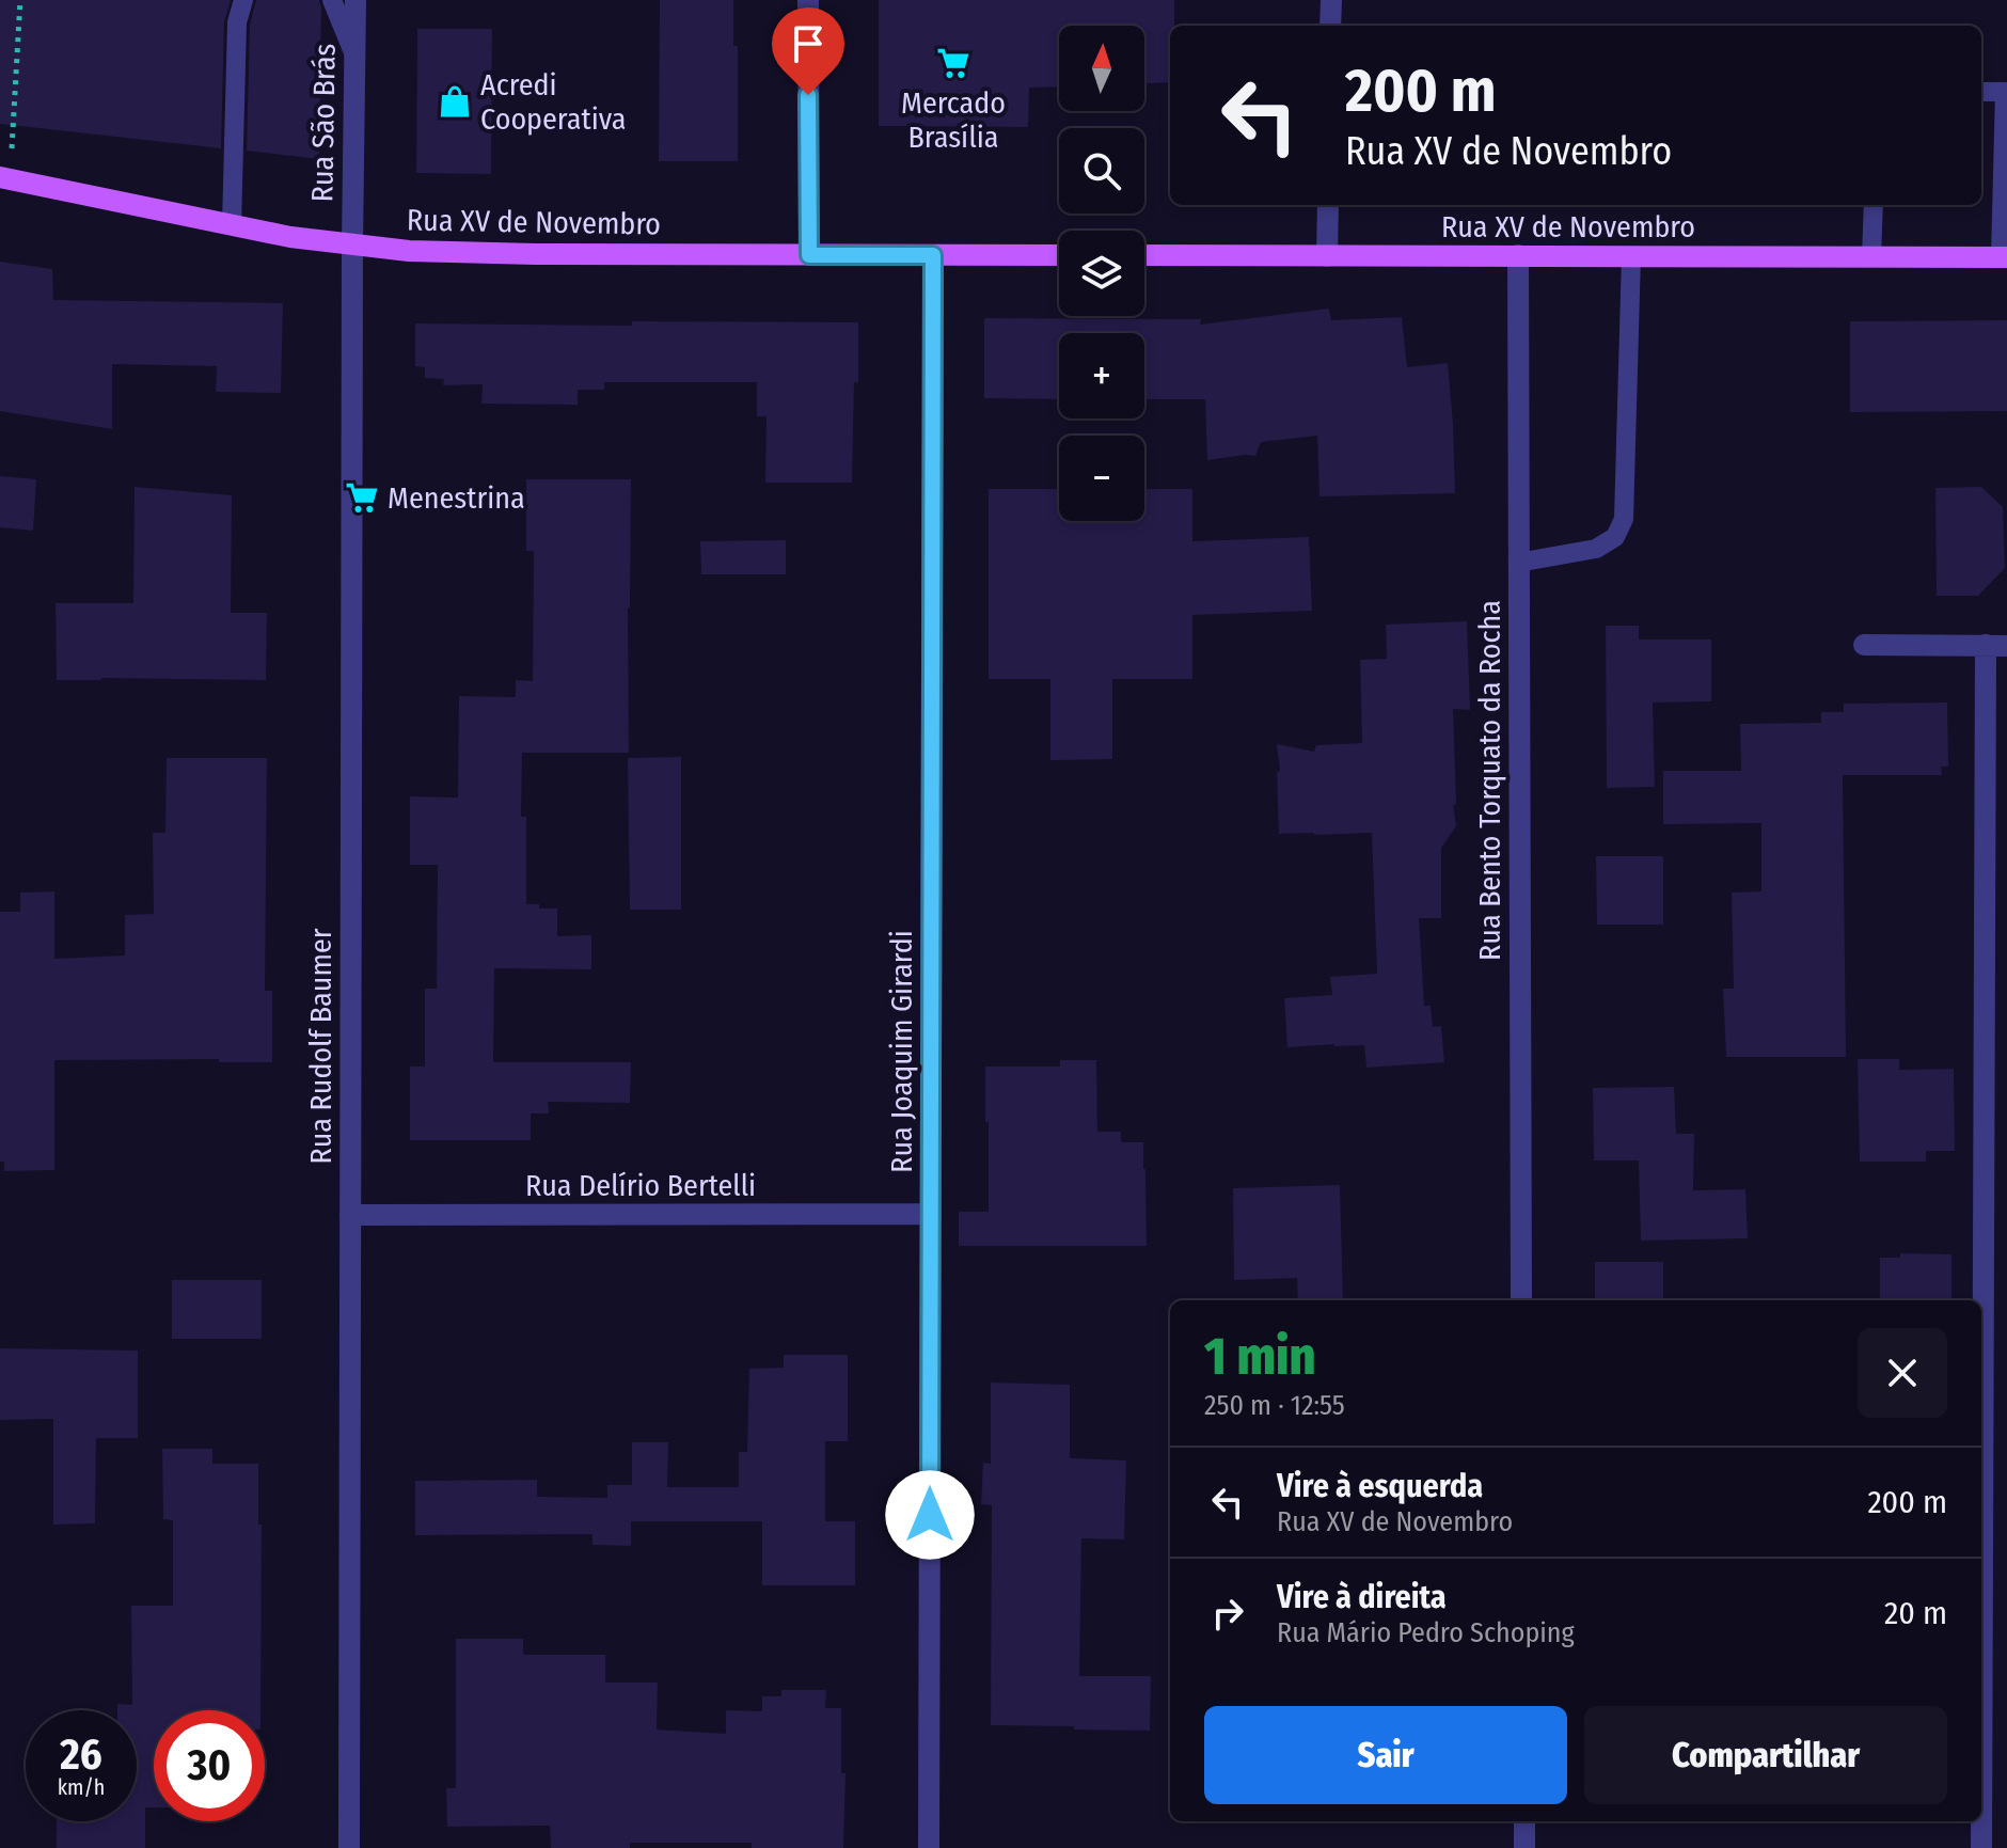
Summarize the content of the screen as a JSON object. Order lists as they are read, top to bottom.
{
  "streets": {
    "main road": ["Rua XV de Novembro"],
    "street": [
      "Rua São Brás",
      "Rua Bento Torquato da Rocha",
      "Rua Rudolf Baumer",
      "Rua Joaquim Girardi",
      "Rua Delírio Bertelli"
    ]
  },
  "crossings": [
    ["Rua São Brás", "Rua XV de Novembro"],
    ["Rua São Brás", "Rua Rudolf Baumer"],
    ["Rua XV de Novembro", "Rua Bento Torquato da Rocha"],
    ["Rua XV de Novembro", "Rua Rudolf Baumer"],
    ["Rua XV de Novembro", "Rua Joaquim Girardi"],
    ["Rua Rudolf Baumer", "Rua Delírio Bertelli"],
    ["Rua Joaquim Girardi", "Rua Delírio Bertelli"]
  ],
  "places": {
    "supermarket": ["Mercado Brasília", "Menestrina"],
    "shop": ["Acredi Cooperativa"]
  },
  "north": "top",
  "page": {
    "map_buttons": ["+", "−"],
    "turn": ["200 m", "Rua XV de Novembro"],
    "heading": ["1 min", "250 m · 12:55"],
    "list": [
      {
        "name": "Vire à esquerda",
        "note": "Rua XV de Novembro",
        "value": "200 m"
      },
      {
        "name": "Vire à direita",
        "note": "Rua Mário Pedro Schoping",
        "value": "20 m"
      }
    ],
    "buttons": ["Sair", "Compartilhar"],
    "speed": "26 km/h",
    "limit": "30"
  }
}
